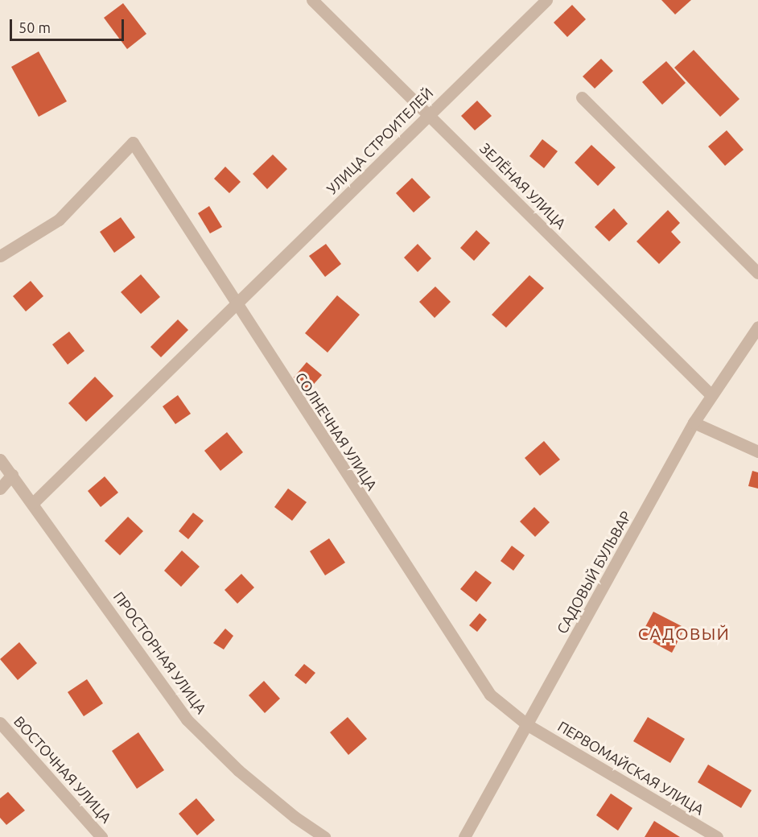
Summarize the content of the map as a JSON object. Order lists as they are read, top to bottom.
{
  "streets": {
    "street": [
      "УЛИЦА СТРОИТЕЛЕЙ",
      "ЗЕЛЁНАЯ УЛИЦА",
      "СОЛНЕЧНАЯ УЛИЦА",
      "САДОВЫЙ БУЛЬВАР",
      "ПРОСТОРНАЯ УЛИЦА",
      "ПЕРВОМАЙСКАЯ УЛИЦА",
      "ВОСТОЧНАЯ УЛИЦА"
    ]
  },
  "crossings": [
    ["УЛИЦА СТРОИТЕЛЕЙ", "ЗЕЛЁНАЯ УЛИЦА"],
    ["УЛИЦА СТРОИТЕЛЕЙ", "СОЛНЕЧНАЯ УЛИЦА"],
    ["УЛИЦА СТРОИТЕЛЕЙ", "ПРОСТОРНАЯ УЛИЦА"],
    ["ЗЕЛЁНАЯ УЛИЦА", "САДОВЫЙ БУЛЬВАР"],
    ["СОЛНЕЧНАЯ УЛИЦА", "САДОВЫЙ БУЛЬВАР"],
    ["СОЛНЕЧНАЯ УЛИЦА", "ПЕРВОМАЙСКАЯ УЛИЦА"],
    ["САДОВЫЙ БУЛЬВАР", "ПЕРВОМАЙСКАЯ УЛИЦА"]
  ],
  "districts": ["САДОВЫЙ"],
  "scale_bar": "50 m"
}
